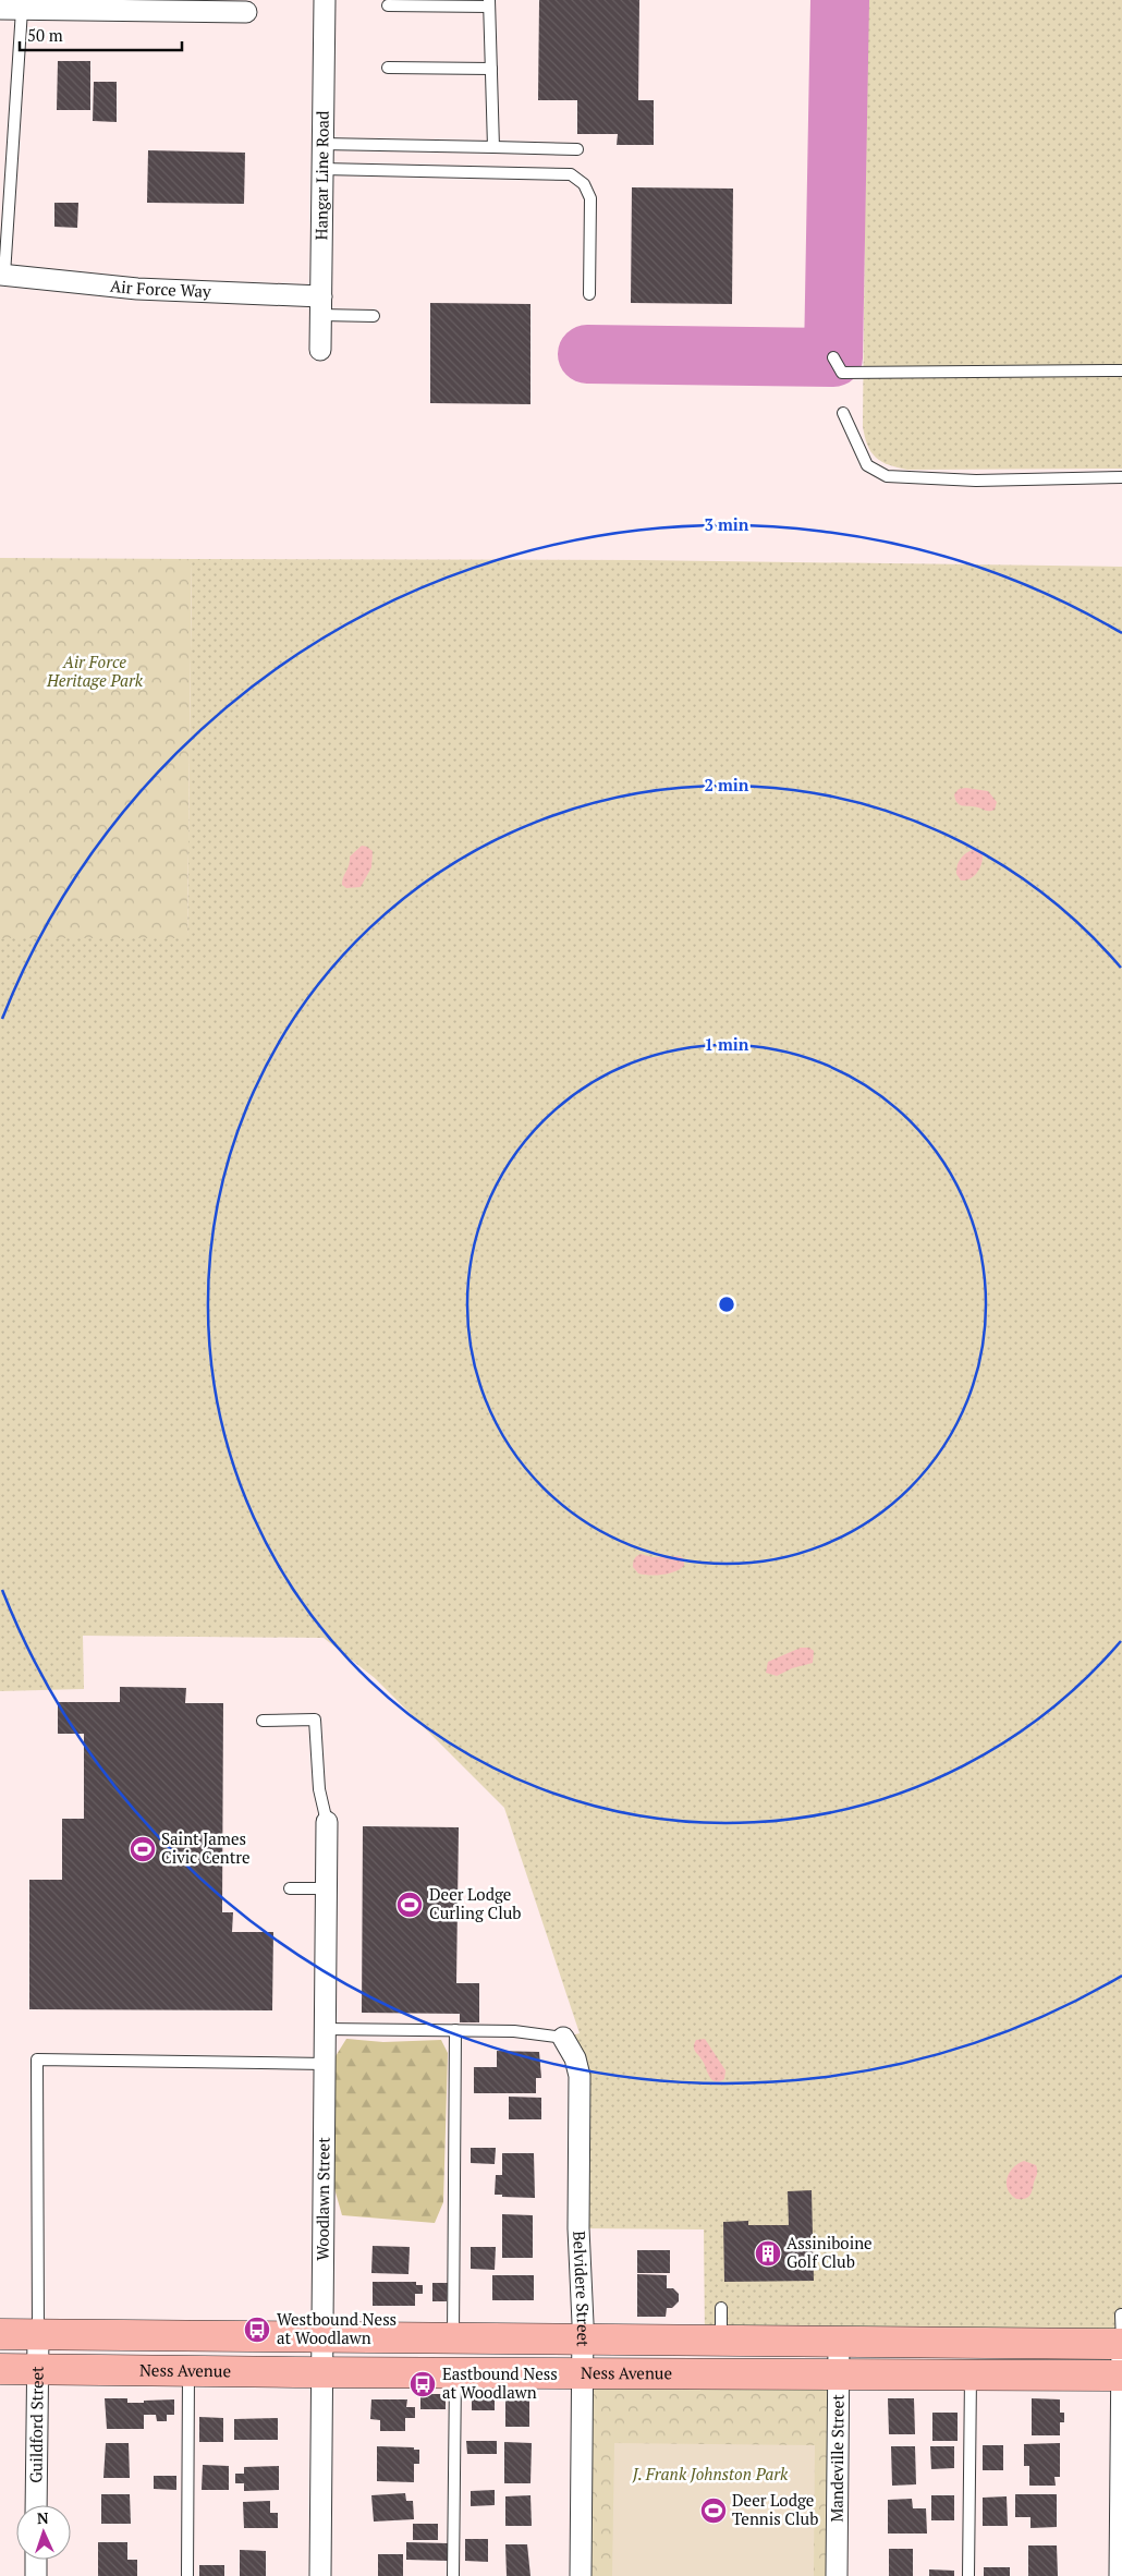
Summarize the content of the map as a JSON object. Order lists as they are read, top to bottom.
{
  "streets": {
    "main road": ["Ness Avenue"],
    "street": [
      "Hangar Line Road",
      "Air Force Way",
      "Woodlawn Street",
      "Belvidere Street",
      "Guildford Street",
      "Mandeville Street"
    ]
  },
  "crossings": [
    ["Hangar Line Road", "Air Force Way"],
    ["Woodlawn Street", "Ness Avenue"],
    ["Belvidere Street", "Ness Avenue"],
    ["Ness Avenue", "Guildford Street"],
    ["Ness Avenue", "Mandeville Street"]
  ],
  "parks": ["Air Force Heritage Park", "J. Frank Johnston Park"],
  "places": {
    "sports": ["Saint James Civic Centre", "Deer Lodge Curling Club", "Deer Lodge Tennis Club"],
    "building": ["Assiniboine Golf Club"],
    "bus stop": ["Westbound Ness at Woodlawn", "Eastbound Ness at Woodlawn"]
  },
  "scale_bar": "50 m",
  "north": "top",
  "rings": ["3 min", "2 min", "1 min"]
}
